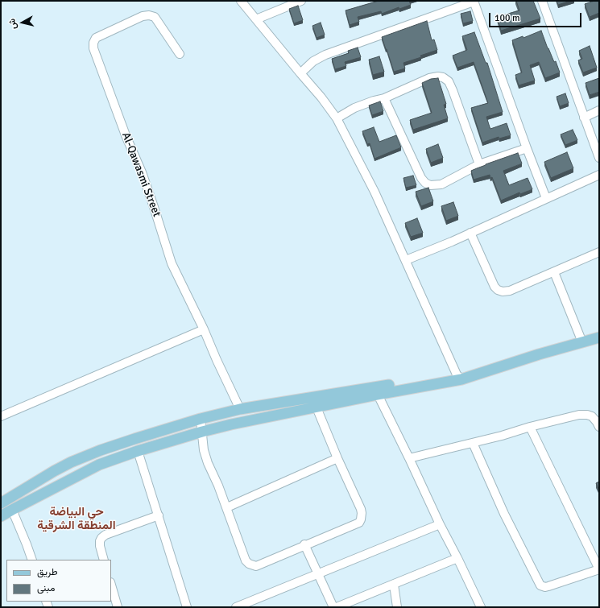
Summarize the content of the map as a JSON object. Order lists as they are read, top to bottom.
{
  "streets": {
    "street": ["Al-Qawasmi Street"]
  },
  "districts": ["حي البياضة المنطقة الشرقية"],
  "legend": ["طريق", "مبنى"],
  "scale_bar": "100 m",
  "north": "left"
}
